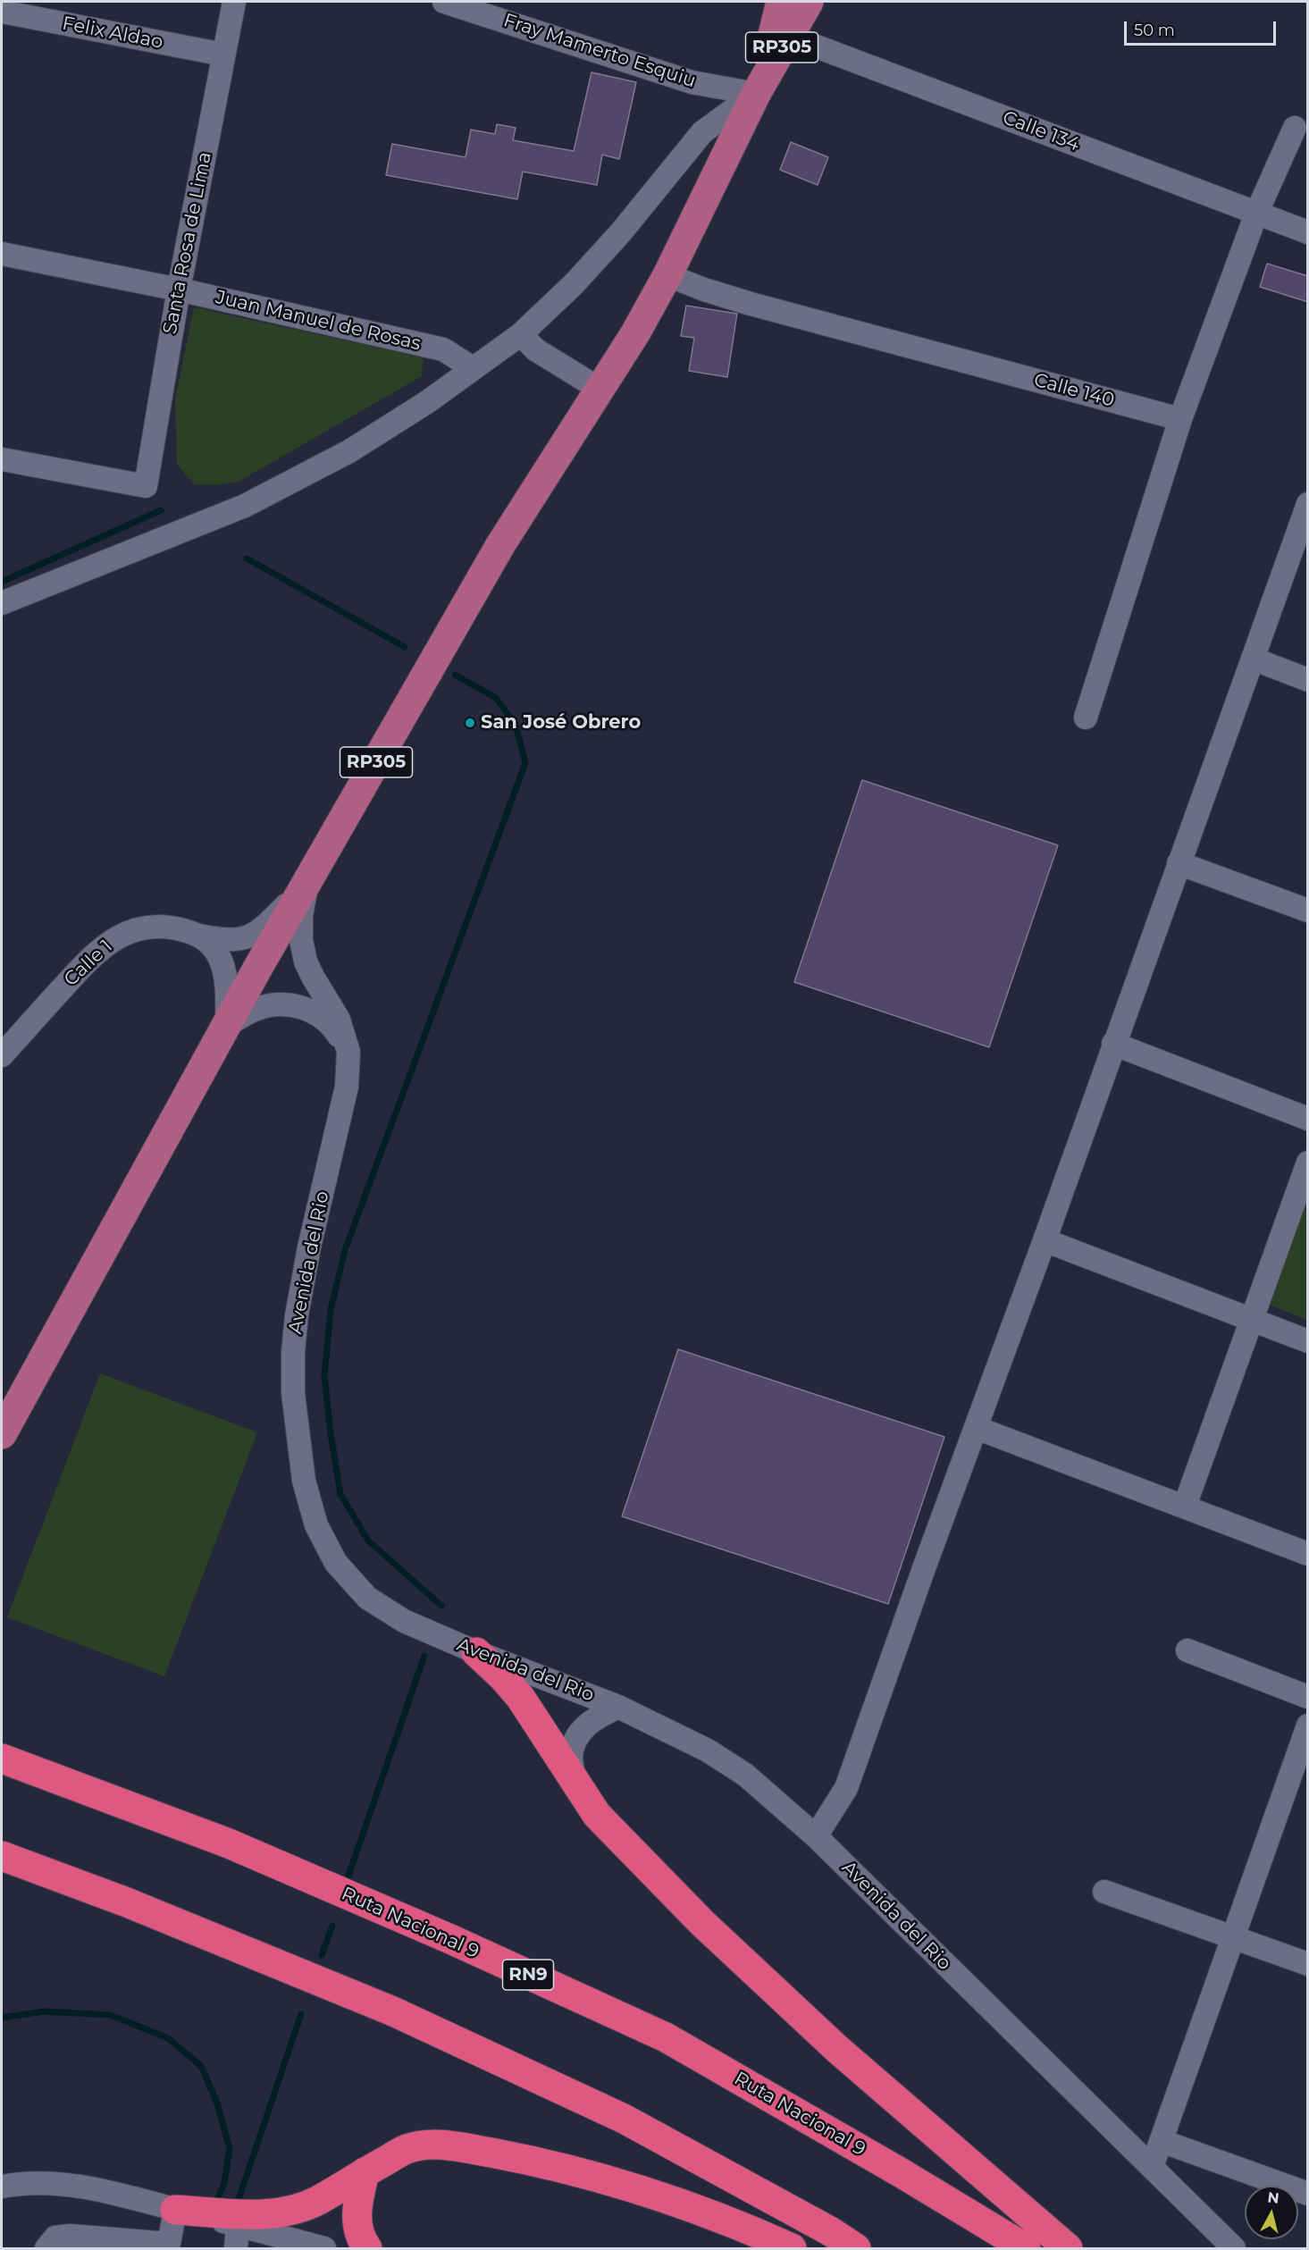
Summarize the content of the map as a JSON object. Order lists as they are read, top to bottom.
{
  "streets": {
    "highway": ["Ruta Nacional 9", "RN9"],
    "main road": ["RP305"],
    "street": [
      "Felix Aldao",
      "Fray Mamerto Esquiu",
      "Calle 134",
      "Santa Rosa de Lima",
      "Juan Manuel de Rosas",
      "Calle 140",
      "Calle 1",
      "Avenida del Rio"
    ]
  },
  "crossings": [
    ["Felix Aldao", "Santa Rosa de Lima"],
    ["RP305", "Fray Mamerto Esquiu"],
    ["RP305", "Calle 134"],
    ["RP305", "Calle 140"],
    ["RP305", "Calle 1"],
    ["RP305", "Avenida del Rio"],
    ["Santa Rosa de Lima", "Juan Manuel de Rosas"],
    ["Calle 1", "Avenida del Rio"]
  ],
  "places": ["San José Obrero"],
  "scale_bar": "50 m",
  "north": "top"
}
